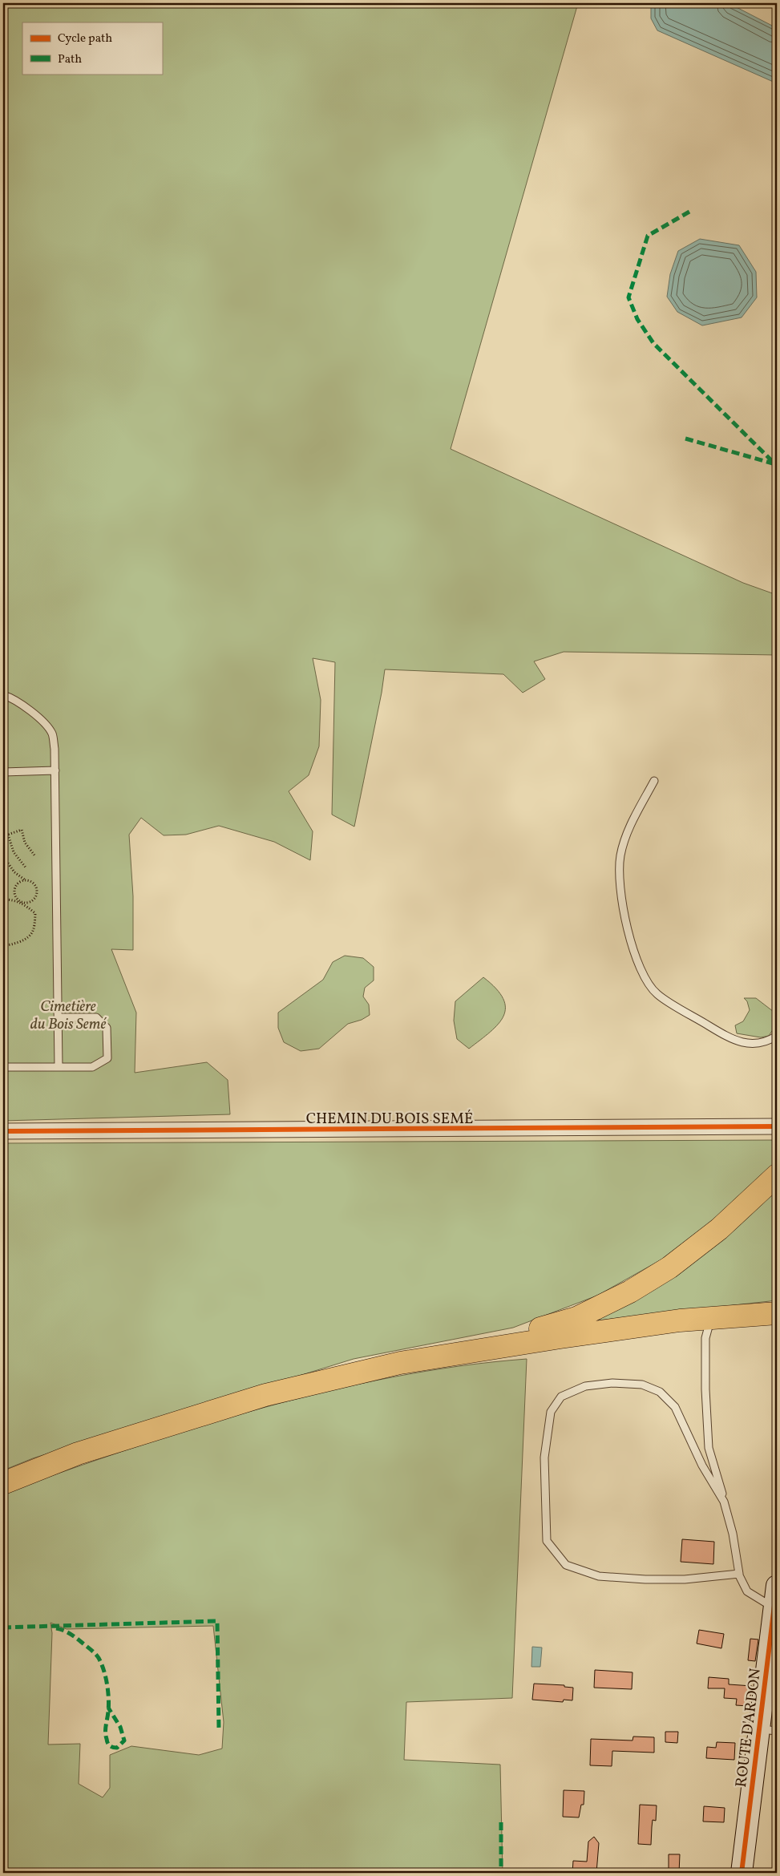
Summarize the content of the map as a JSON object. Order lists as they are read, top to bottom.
{
  "streets": {
    "street": ["CHEMIN DU BOIS SEMÉ", "ROUTE D'ARDON"]
  },
  "parks": ["Cimetière du Bois Semé"],
  "legend": ["Cycle path", "Path"]
}
